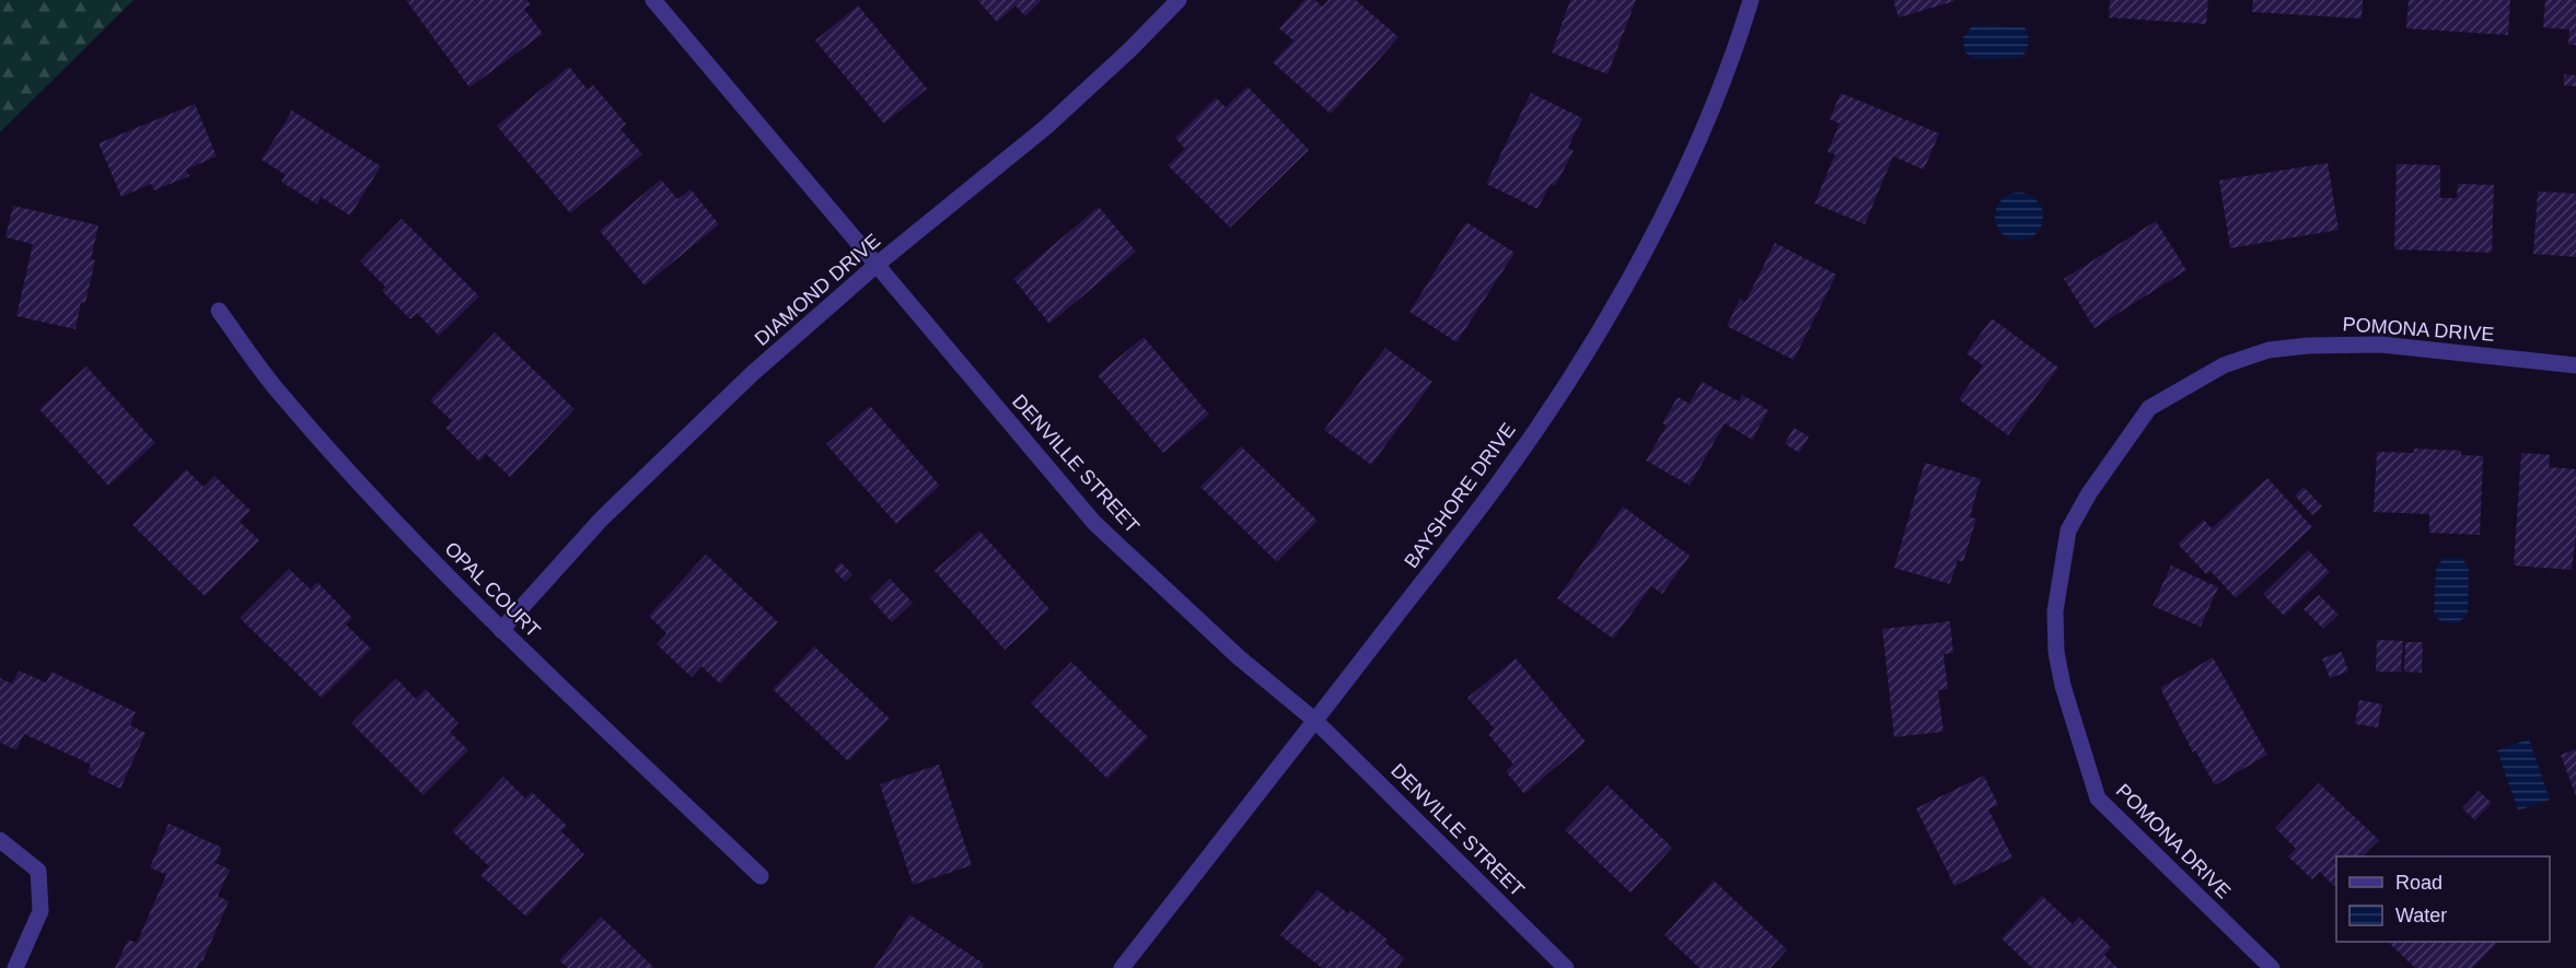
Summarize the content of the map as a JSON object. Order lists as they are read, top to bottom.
{
  "streets": {
    "street": [
      "DIAMOND DRIVE",
      "POMONA DRIVE",
      "DENVILLE STREET",
      "BAYSHORE DRIVE",
      "OPAL COURT"
    ]
  },
  "crossings": [
    ["DIAMOND DRIVE", "DENVILLE STREET"],
    ["DIAMOND DRIVE", "OPAL COURT"],
    ["DENVILLE STREET", "BAYSHORE DRIVE"]
  ],
  "legend": ["Road", "Water"]
}
